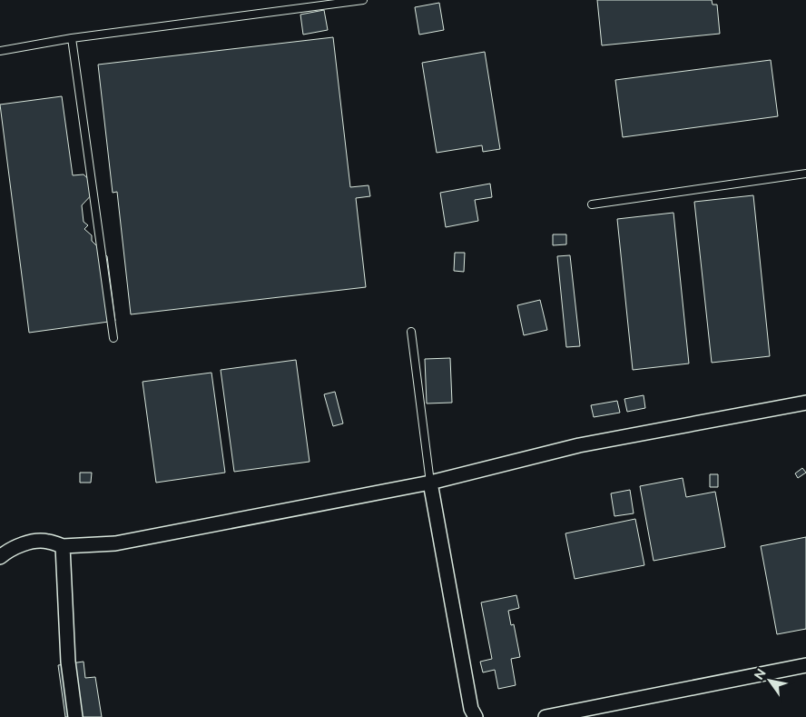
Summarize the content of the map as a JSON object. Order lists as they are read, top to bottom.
{
  "north": "top left"
}
